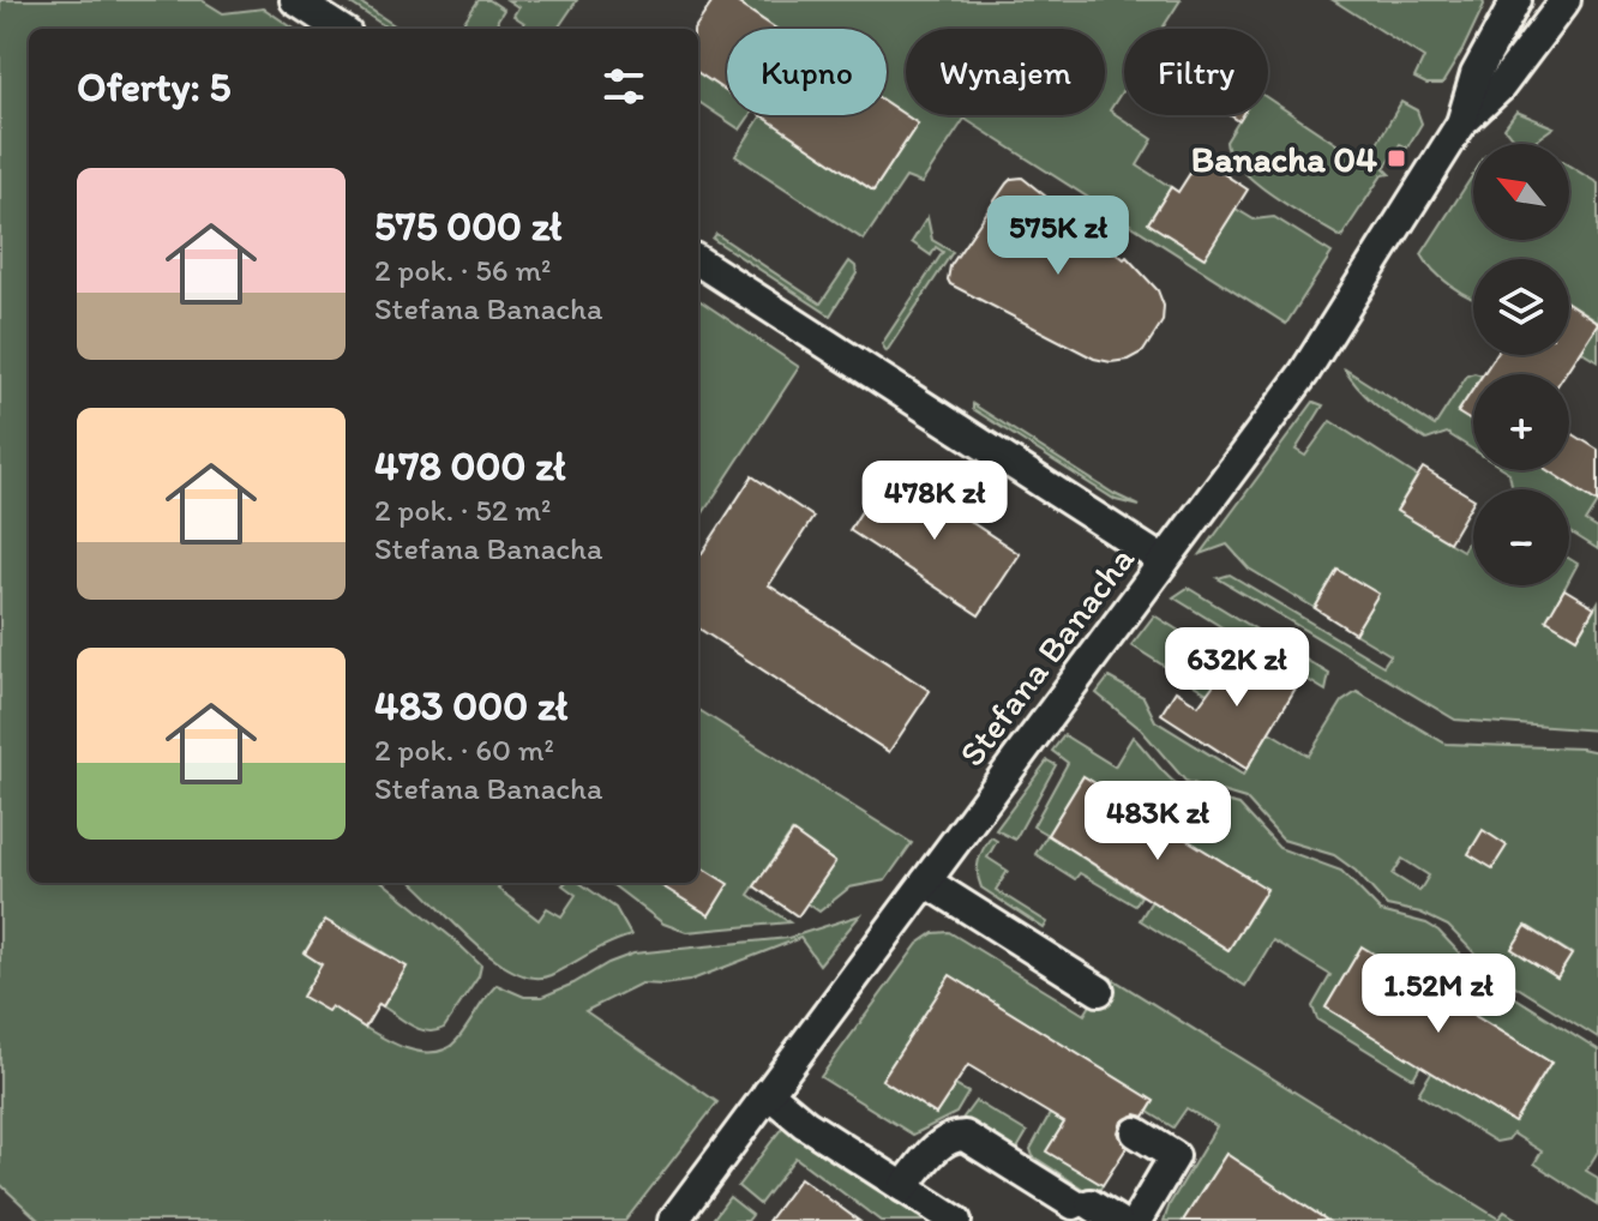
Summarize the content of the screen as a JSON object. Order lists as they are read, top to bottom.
{
  "streets": {
    "street": ["Stefana Banacha"]
  },
  "places": {
    "transit": ["Banacha 04"]
  },
  "north": "top left",
  "page": {
    "chip": ["Kupno", "Wynajem", "Filtry"],
    "heading": "Oferty: 5",
    "map_buttons": ["+", "−"],
    "list": [
      {
        "name": "575 000 zł",
        "note": "2 pok. · 56 m² · Stefana Banacha"
      },
      {
        "name": "478 000 zł",
        "note": "2 pok. · 52 m² · Stefana Banacha"
      },
      {
        "name": "483 000 zł",
        "note": "2 pok. · 60 m² · Stefana Banacha"
      }
    ],
    "price": [
      "575K zł",
      "478K zł",
      "632K zł",
      "483K zł",
      "1.52M zł"
    ]
  }
}
